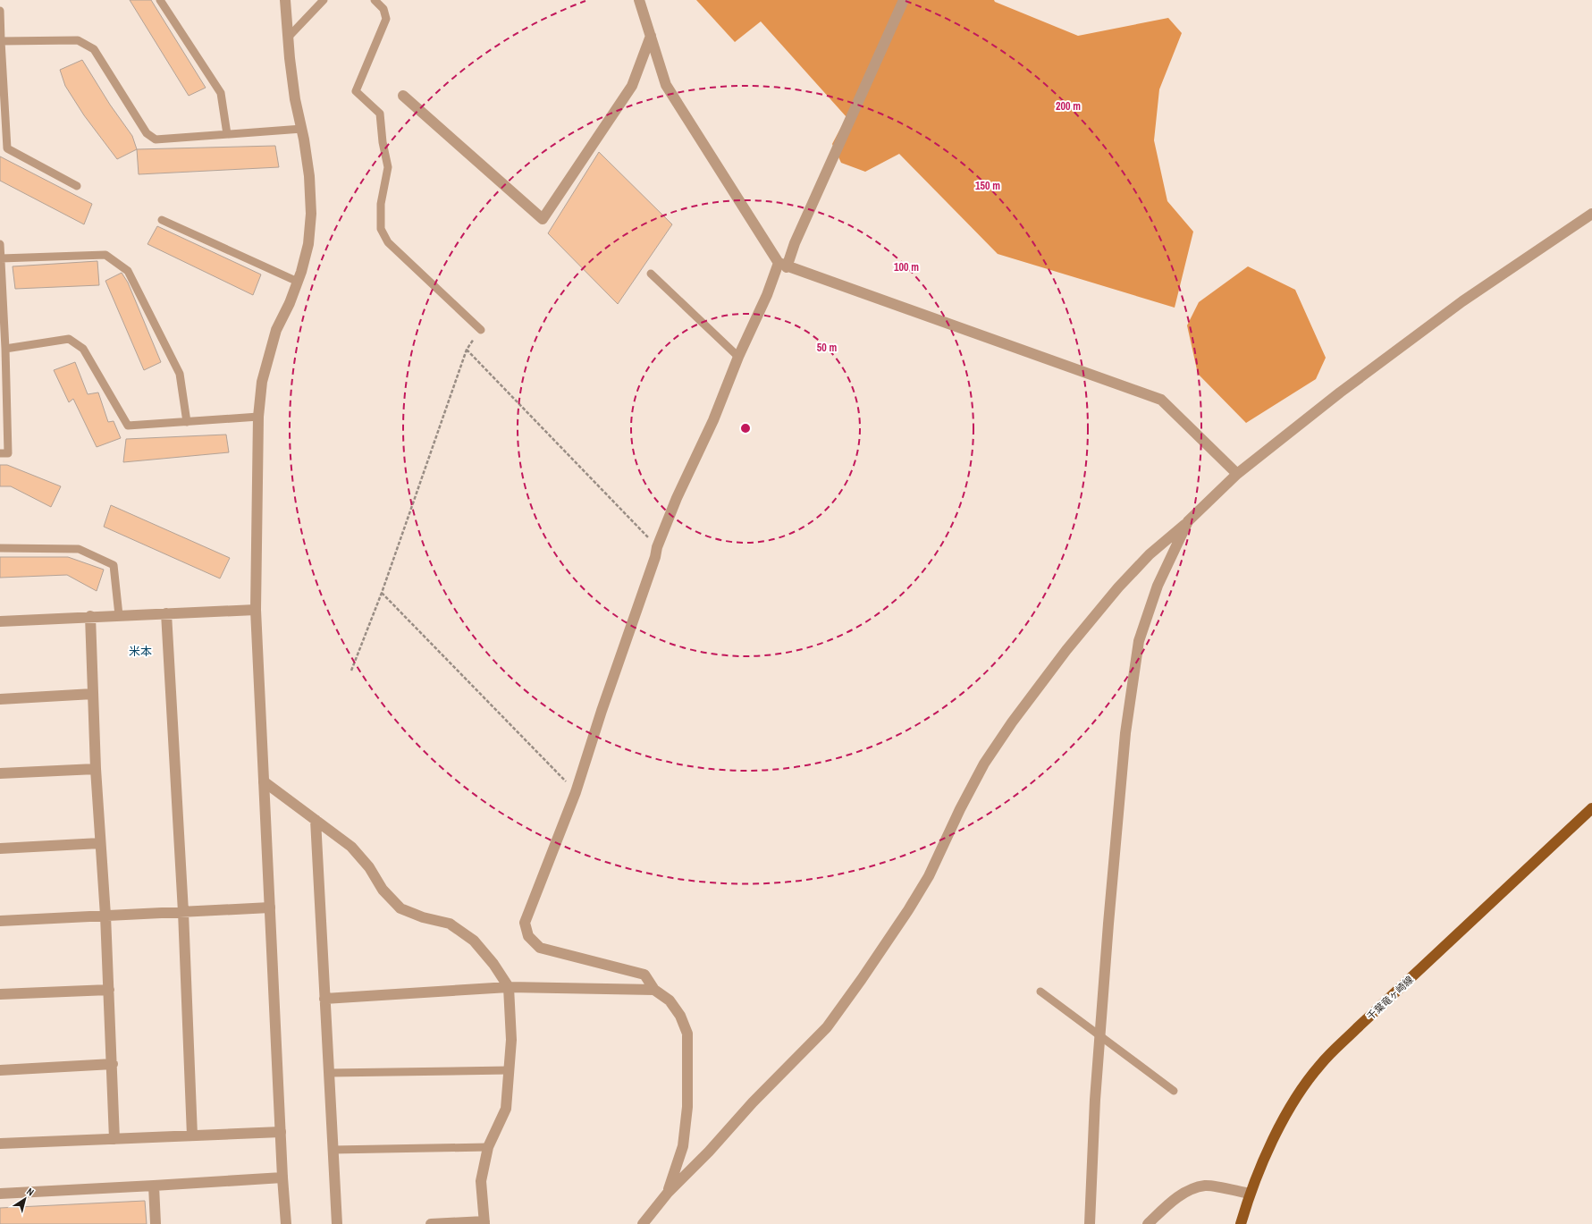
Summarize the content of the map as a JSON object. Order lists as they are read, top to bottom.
{
  "streets": {
    "main road": ["千葉竜ヶ崎線"]
  },
  "districts": ["米本"],
  "north": "top right",
  "rings": [
    "200 m",
    "150 m",
    "100 m",
    "50 m"
  ]
}
